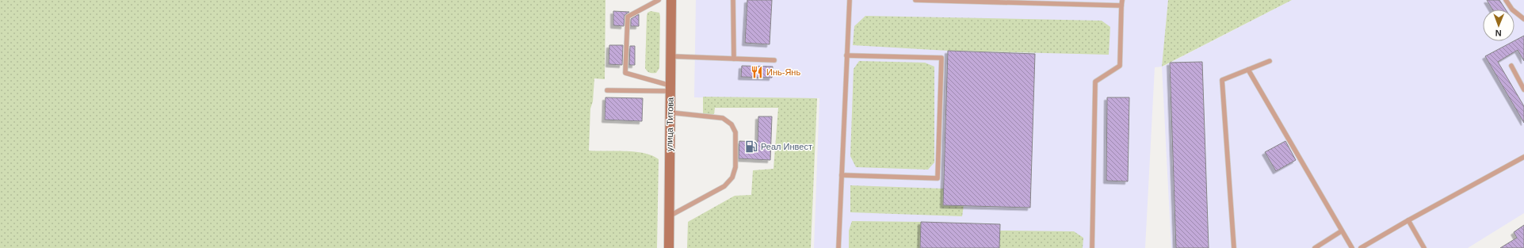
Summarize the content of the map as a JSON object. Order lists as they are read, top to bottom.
{
  "streets": {
    "main road": ["улица Титова"]
  },
  "places": {
    "restaurant": ["Инь-Янь"],
    "fuel station": ["Реал Инвест"]
  },
  "north": "bottom"
}
